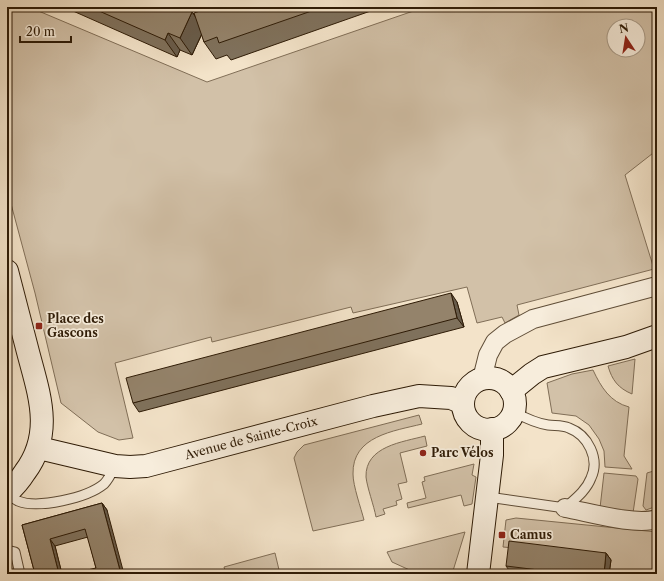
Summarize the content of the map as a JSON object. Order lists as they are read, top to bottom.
{
  "streets": {
    "street": ["Avenue de Sainte-Croix"]
  },
  "places": {
    "transit": ["Place des Gascons", "Camus"],
    "other": ["Parc Vélos"]
  },
  "scale_bar": "20 m",
  "north": "top"
}
